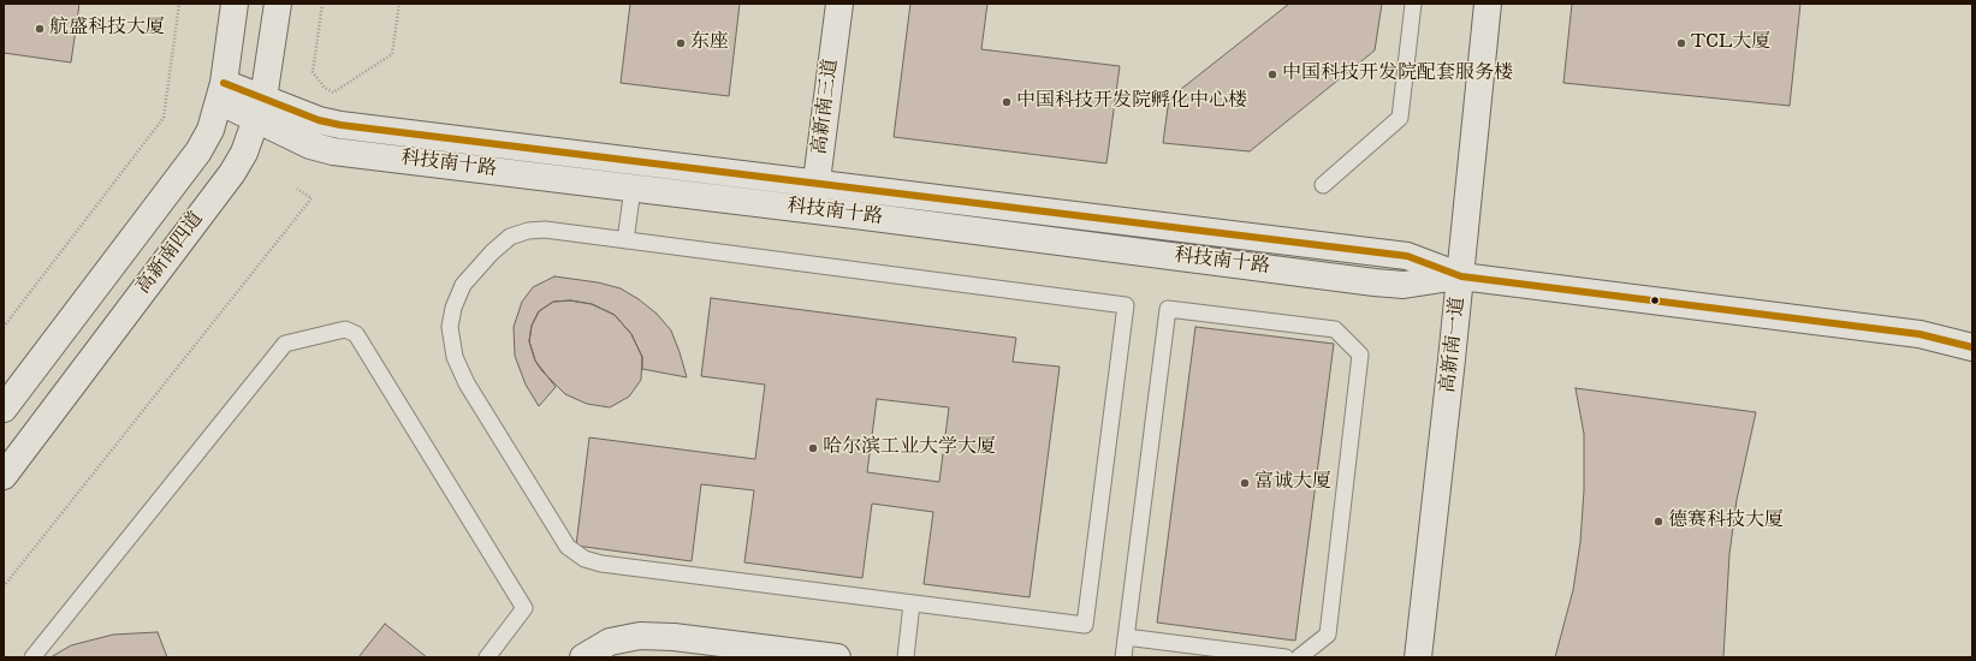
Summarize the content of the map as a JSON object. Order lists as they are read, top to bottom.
{
  "streets": {
    "street": [
      "高新南三道",
      "科技南十路",
      "高新南四道",
      "高新南一道"
    ]
  },
  "crossings": [
    ["高新南三道", "科技南十路"],
    ["科技南十路", "高新南四道"],
    ["科技南十路", "高新南一道"]
  ],
  "places": [
    "航盛科技大厦",
    "东座",
    "TCL大厦",
    "中国科技开发院配套服务楼",
    "中国科技开发院孵化中心楼",
    "哈尔滨工业大学大厦",
    "富诚大厦",
    "德赛科技大厦"
  ]
}
